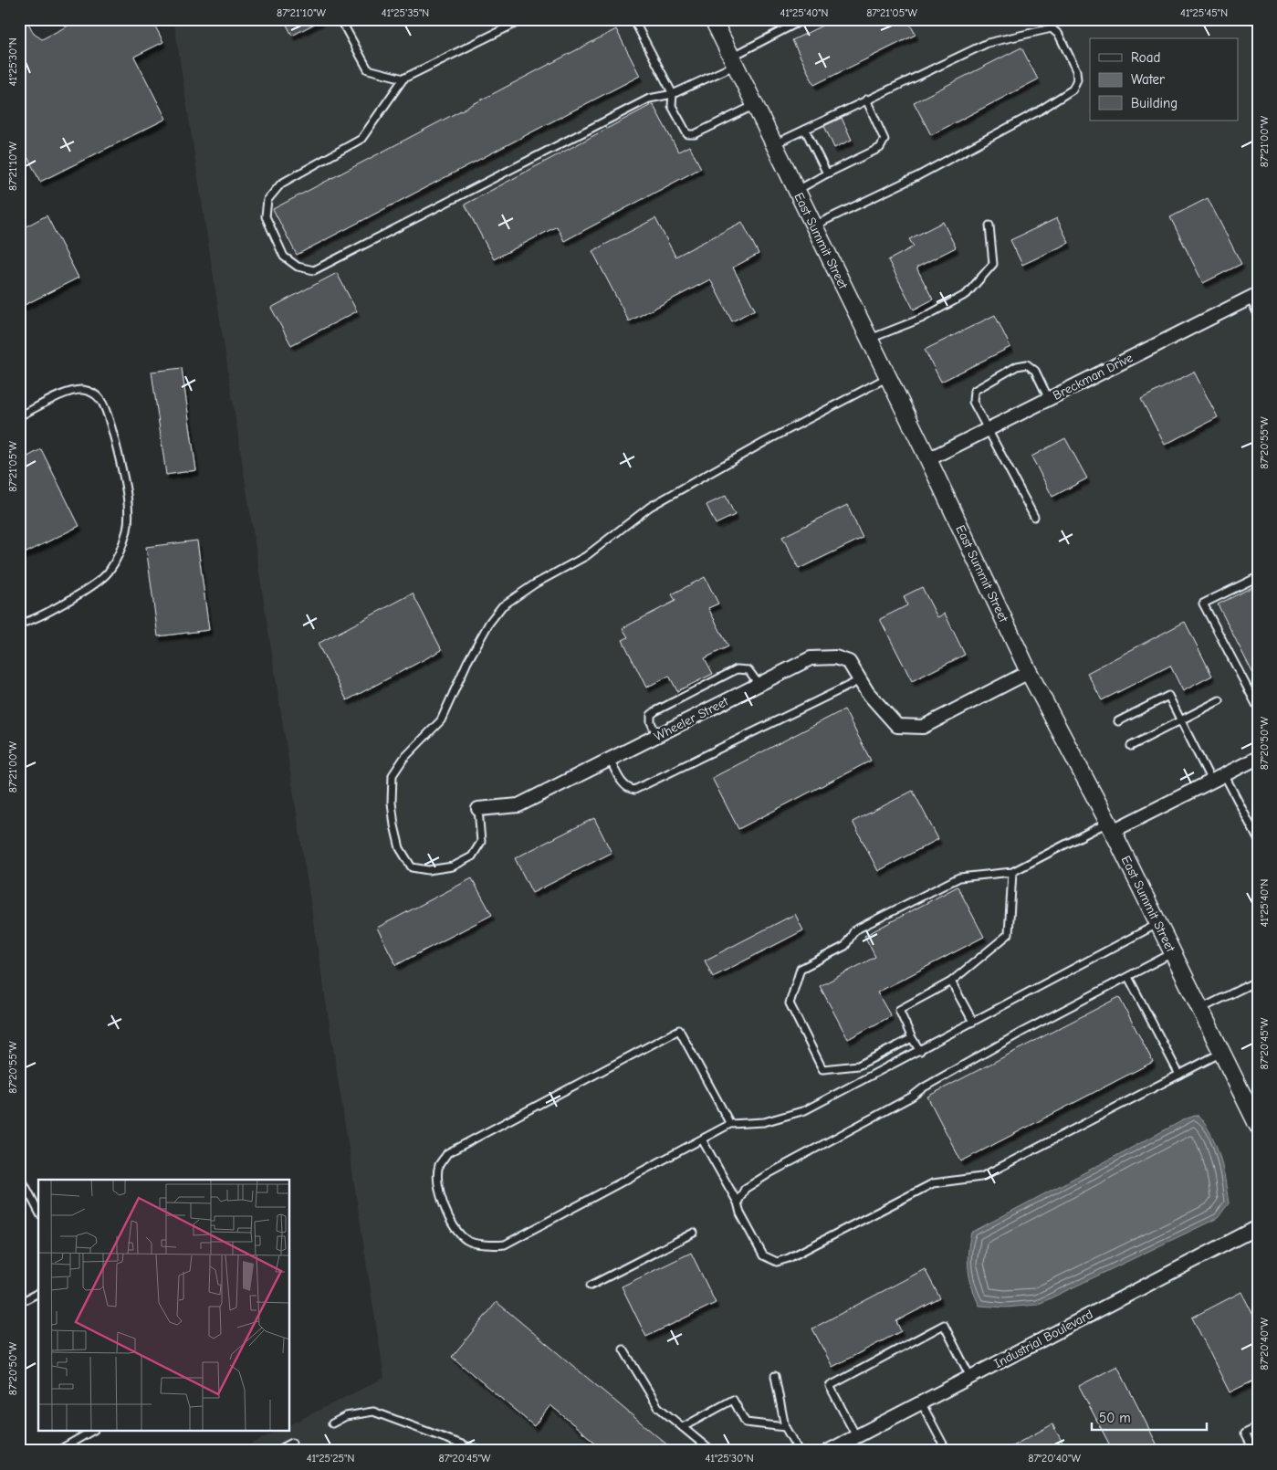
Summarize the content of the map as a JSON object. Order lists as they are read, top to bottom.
{
  "streets": {
    "street": [
      "East Summit Street",
      "Breckman Drive",
      "Wheeler Street",
      "Industrial Boulevard"
    ]
  },
  "crossings": [
    ["East Summit Street", "Breckman Drive"],
    ["East Summit Street", "Wheeler Street"]
  ],
  "legend": ["Road", "Water", "Building"],
  "scale_bar": "50 m",
  "coordinates": [
    "87°21'10\"W",
    "41°25'35\"N",
    "41°25'40\"N",
    "87°21'05\"W",
    "41°25'45\"N",
    "41°25'30\"N",
    "87°21'00\"W",
    "87°20'55\"W",
    "87°20'50\"W",
    "87°20'45\"W",
    "87°20'40\"W",
    "41°25'25\"N"
  ]
}
